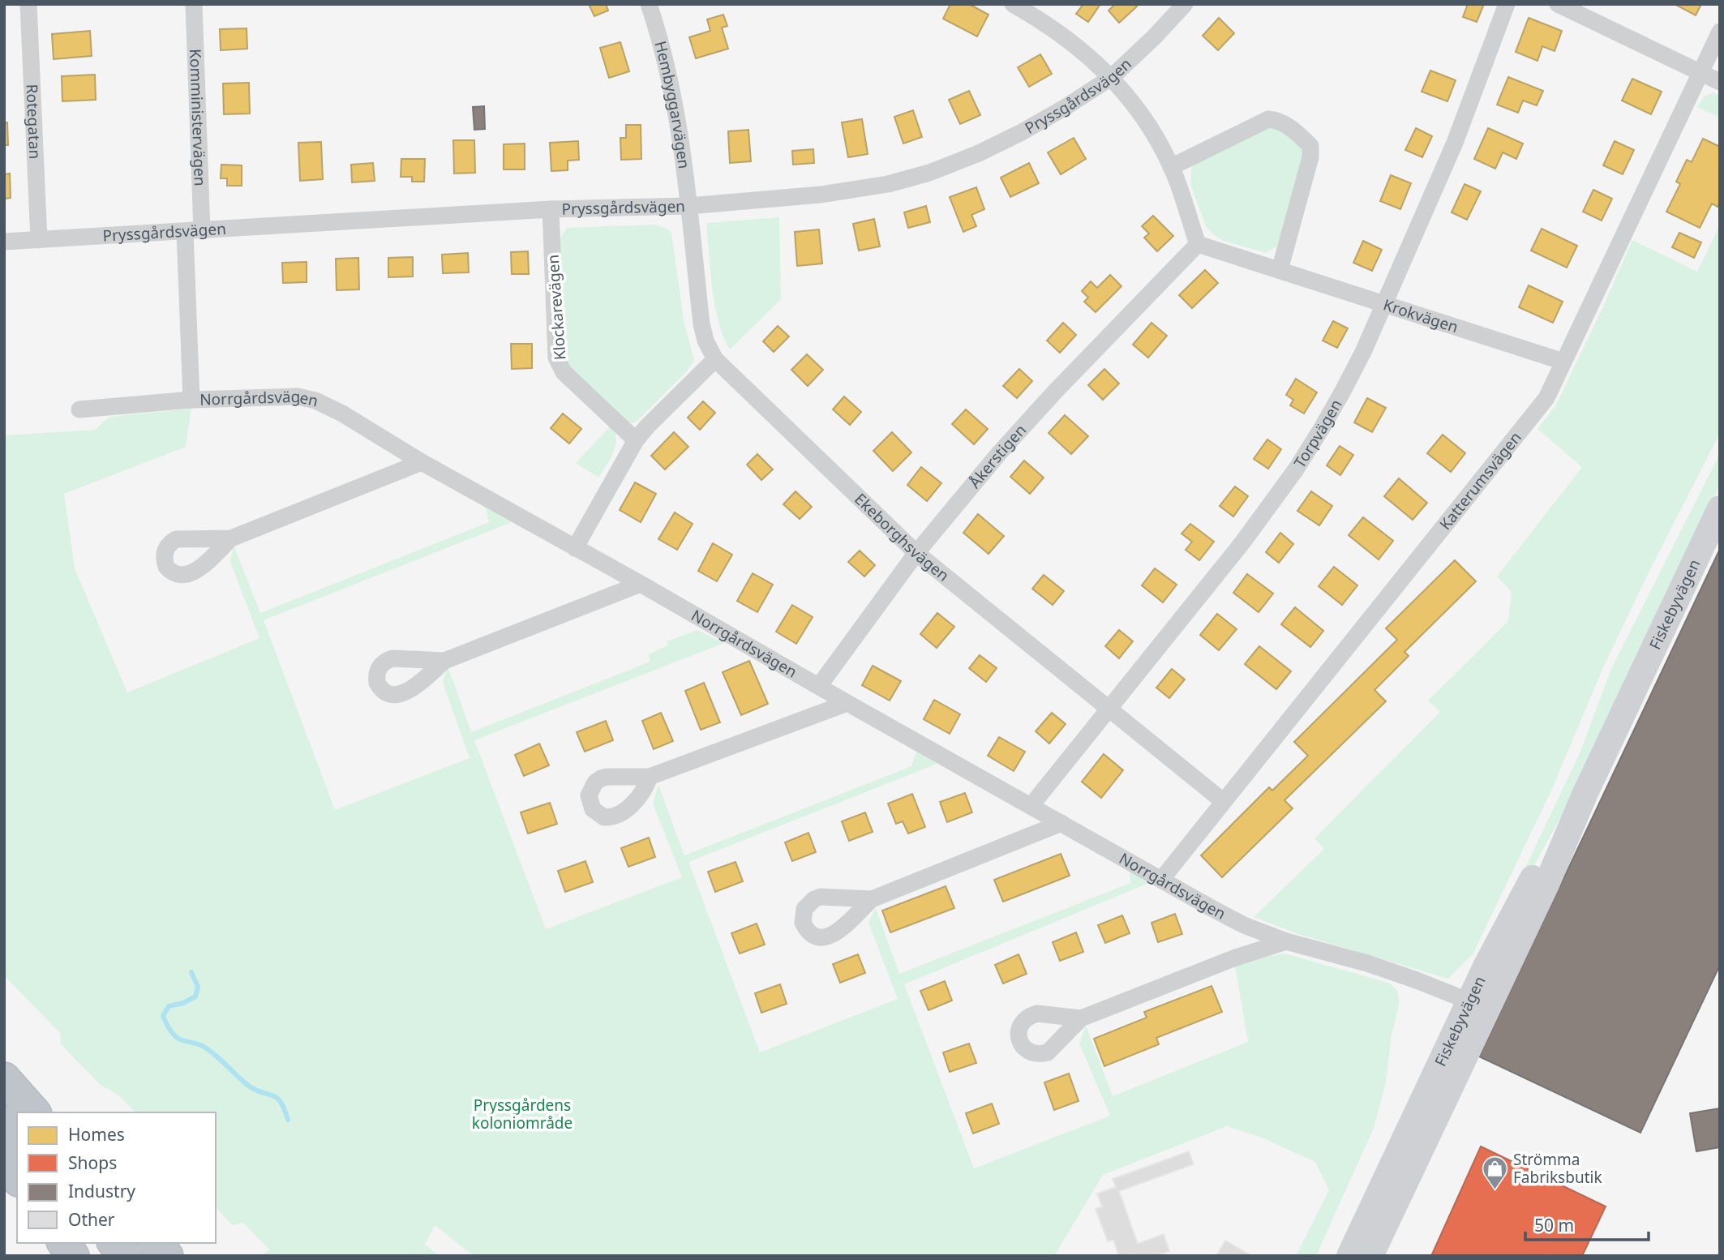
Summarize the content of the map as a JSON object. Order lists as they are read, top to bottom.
{
  "streets": {
    "street": [
      "Pryssgårdsvägen",
      "Hembyggarvägen",
      "Komministervägen",
      "Rotegatan",
      "Klockarevägen",
      "Krokvägen",
      "Norrgårdsvägen",
      "Torpvägen",
      "Åkerstigen",
      "Katterumsvägen",
      "Ekeborghsvägen",
      "Fiskebyvägen"
    ]
  },
  "crossings": [
    ["Pryssgårdsvägen", "Hembyggarvägen"],
    ["Pryssgårdsvägen", "Komministervägen"],
    ["Pryssgårdsvägen", "Rotegatan"],
    ["Pryssgårdsvägen", "Klockarevägen"],
    ["Pryssgårdsvägen", "Ekeborghsvägen"],
    ["Hembyggarvägen", "Ekeborghsvägen"],
    ["Komministervägen", "Norrgårdsvägen"],
    ["Krokvägen", "Torpvägen"],
    ["Krokvägen", "Åkerstigen"],
    ["Krokvägen", "Katterumsvägen"],
    ["Norrgårdsvägen", "Torpvägen"],
    ["Norrgårdsvägen", "Åkerstigen"],
    ["Norrgårdsvägen", "Katterumsvägen"],
    ["Norrgårdsvägen", "Fiskebyvägen"],
    ["Torpvägen", "Ekeborghsvägen"],
    ["Åkerstigen", "Ekeborghsvägen"],
    ["Katterumsvägen", "Ekeborghsvägen"]
  ],
  "parks": ["Pryssgårdens koloniområde"],
  "places": {
    "shop": ["Strömma Fabriksbutik"]
  },
  "legend": [
    "Homes",
    "Shops",
    "Industry",
    "Other"
  ],
  "scale_bar": "50 m"
}
